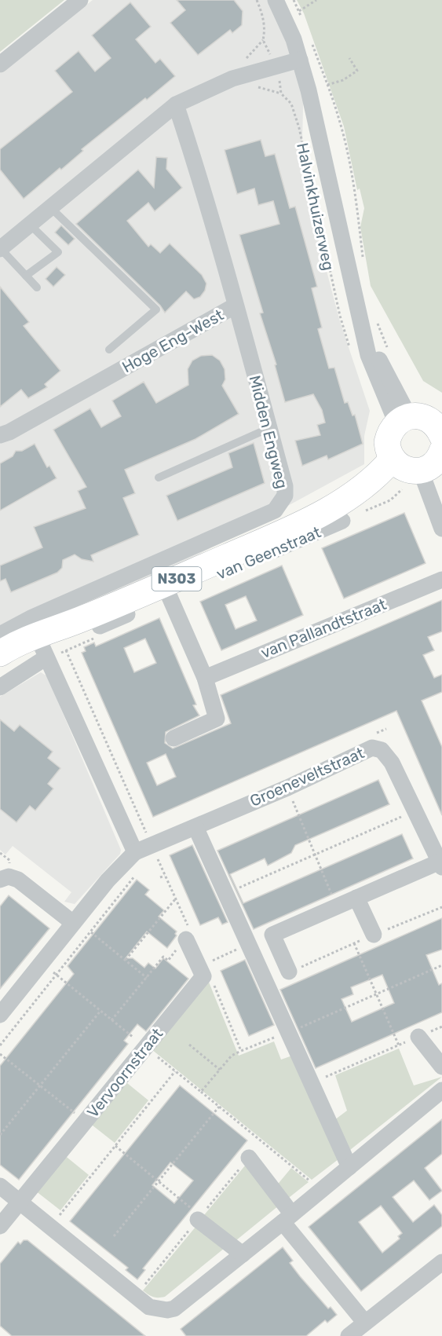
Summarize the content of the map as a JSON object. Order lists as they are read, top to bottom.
{
  "streets": {
    "main road": ["van Geenstraat", "N303"],
    "street": [
      "Halvinkhuizerweg",
      "Hoge Eng-West",
      "Midden Engweg",
      "van Pallandtstraat",
      "Groeneveltstraat",
      "Vervoornstraat"
    ]
  },
  "crossings": [
    ["Halvinkhuizerweg", "van Geenstraat"],
    ["Halvinkhuizerweg", "N303"],
    ["Hoge Eng-West", "Midden Engweg"],
    ["van Geenstraat", "N303"]
  ]
}
